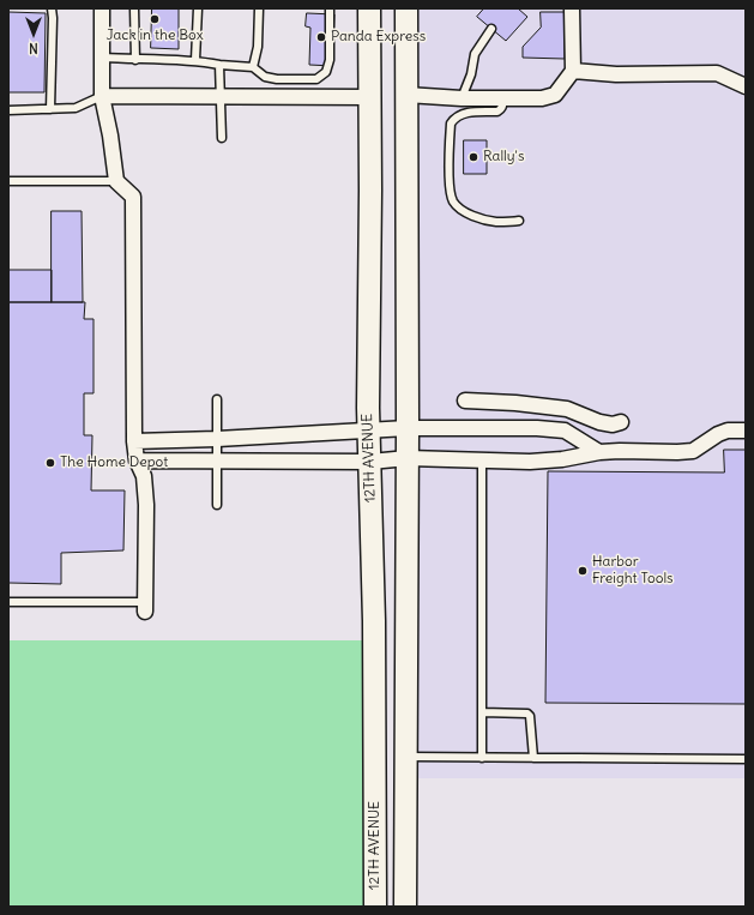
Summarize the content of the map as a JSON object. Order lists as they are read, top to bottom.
{
  "streets": {
    "main road": ["12TH AVENUE"]
  },
  "places": [
    "Jack in the Box",
    "Panda Express",
    "Rally's",
    "The Home Depot",
    "Harbor Freight Tools"
  ],
  "north": "bottom"
}
